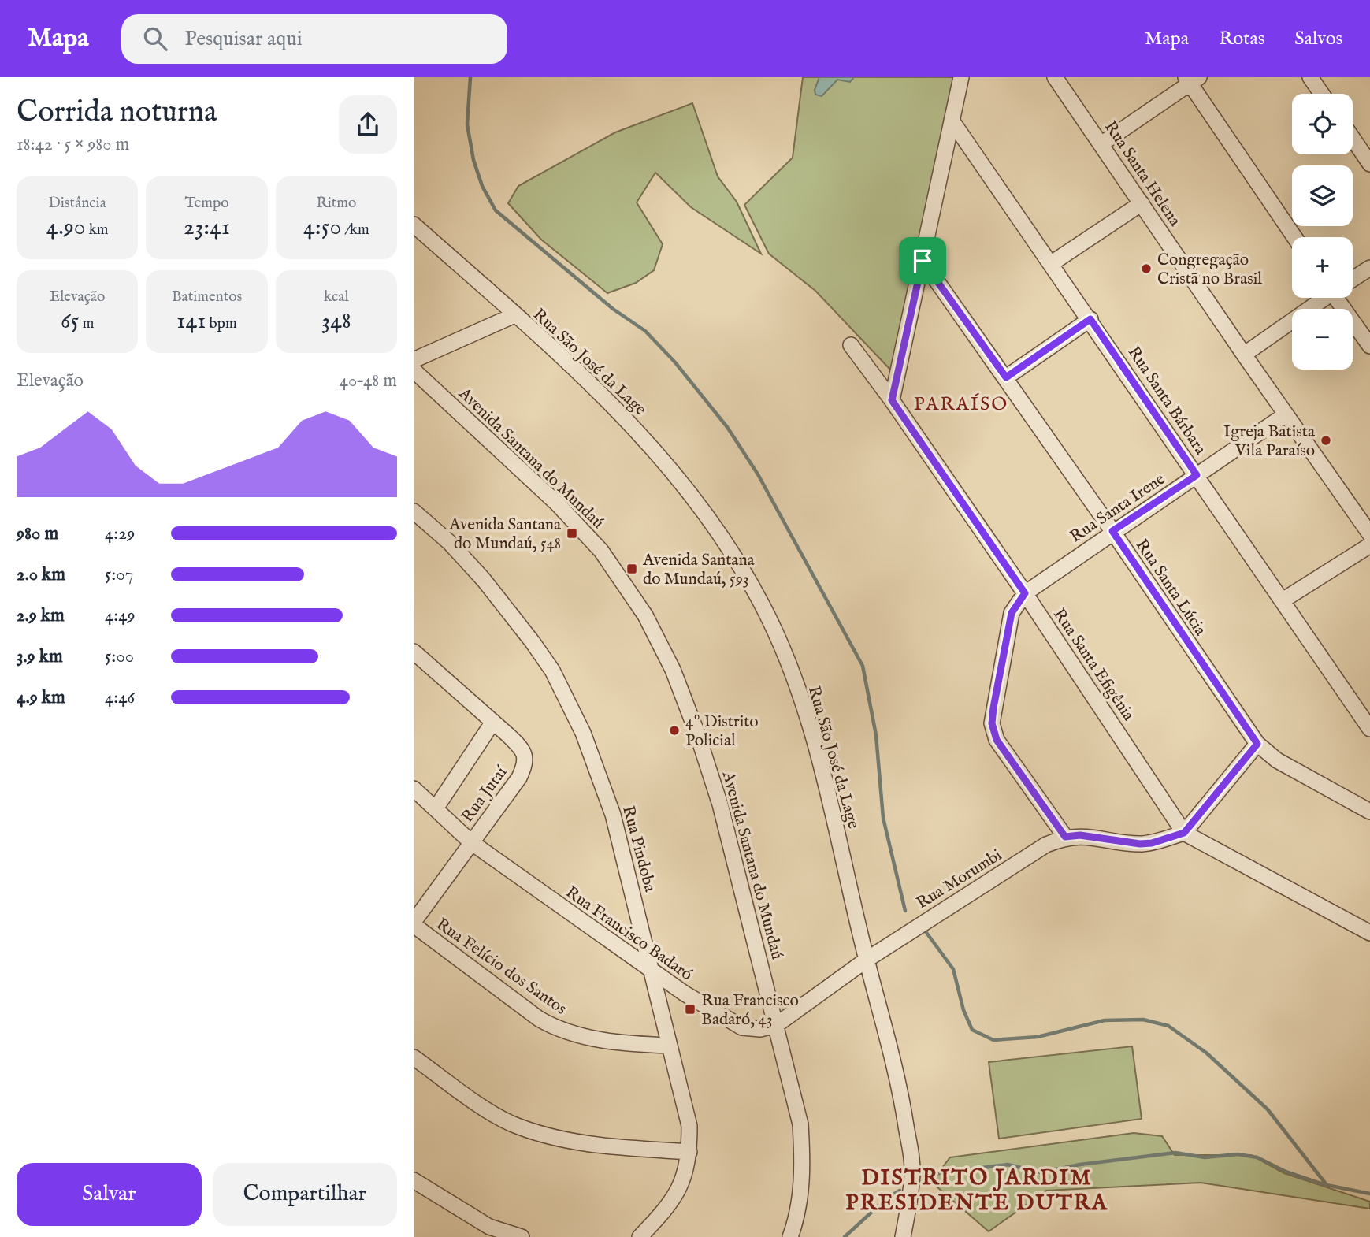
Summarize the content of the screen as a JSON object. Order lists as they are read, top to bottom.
{
  "streets": {
    "street": [
      "Rua Santa Helena",
      "Rua São José da Lage",
      "Rua Santa Bárbara",
      "Avenida Santana do Mundaú",
      "Rua Santa Irene",
      "Rua Santa Lúcia",
      "Rua Santa Efigênia",
      "Rua Jutaí",
      "Rua Pindoba",
      "Rua Morumbi",
      "Rua Francisco Badaró",
      "Rua Felício dos Santos"
    ]
  },
  "crossings": [
    ["Rua Santa Helena", "Rua Santa Irene"],
    ["Rua São José da Lage", "Rua Morumbi"],
    ["Rua Santa Bárbara", "Rua Santa Irene"],
    ["Avenida Santana do Mundaú", "Rua Morumbi"],
    ["Avenida Santana do Mundaú", "Rua Francisco Badaró"],
    ["Rua Santa Irene", "Rua Santa Lúcia"],
    ["Rua Santa Irene", "Rua Santa Efigênia"],
    ["Rua Santa Efigênia", "Rua Morumbi"],
    ["Rua Jutaí", "Rua Francisco Badaró"],
    ["Rua Jutaí", "Rua Felício dos Santos"],
    ["Rua Pindoba", "Rua Francisco Badaró"],
    ["Rua Pindoba", "Rua Felício dos Santos"],
    ["Rua Morumbi", "Rua Francisco Badaró"]
  ],
  "districts": ["PARAÍSO", "DISTRITO JARDIM PRESIDENTE DUTRA"],
  "places": {
    "other": ["Congregação Cristã no Brasil", "Igreja Batista Vila Paraíso", "4º Distrito Policial"],
    "transit": ["Avenida Santana do Mundaú, 548", "Avenida Santana do Mundaú, 593", "Rua Francisco Badaró, 43"]
  },
  "page": {
    "header": "Mapa",
    "search": "Pesquisar aqui",
    "nav": ["Mapa", "Rotas", "Salvos"],
    "heading": ["Corrida noturna", "18:42 · 5 × 980 m"],
    "map_buttons": ["+", "−"],
    "stats": [
      ["Distância", "4.90 km"],
      ["Tempo", "23:41"],
      ["Ritmo", "4:50 /km"],
      ["Elevação", "65 m"],
      ["Batimentos", "141 bpm"],
      ["kcal", "348"]
    ],
    "chart": ["Elevação", "40–48 m"],
    "list": [
      {
        "name": "980 m",
        "note": "4:29"
      },
      {
        "name": "2.0 km",
        "note": "5:07"
      },
      {
        "name": "2.9 km",
        "note": "4:49"
      },
      {
        "name": "3.9 km",
        "note": "5:00"
      },
      {
        "name": "4.9 km",
        "note": "4:46"
      }
    ],
    "buttons": ["Salvar", "Compartilhar"]
  }
}
